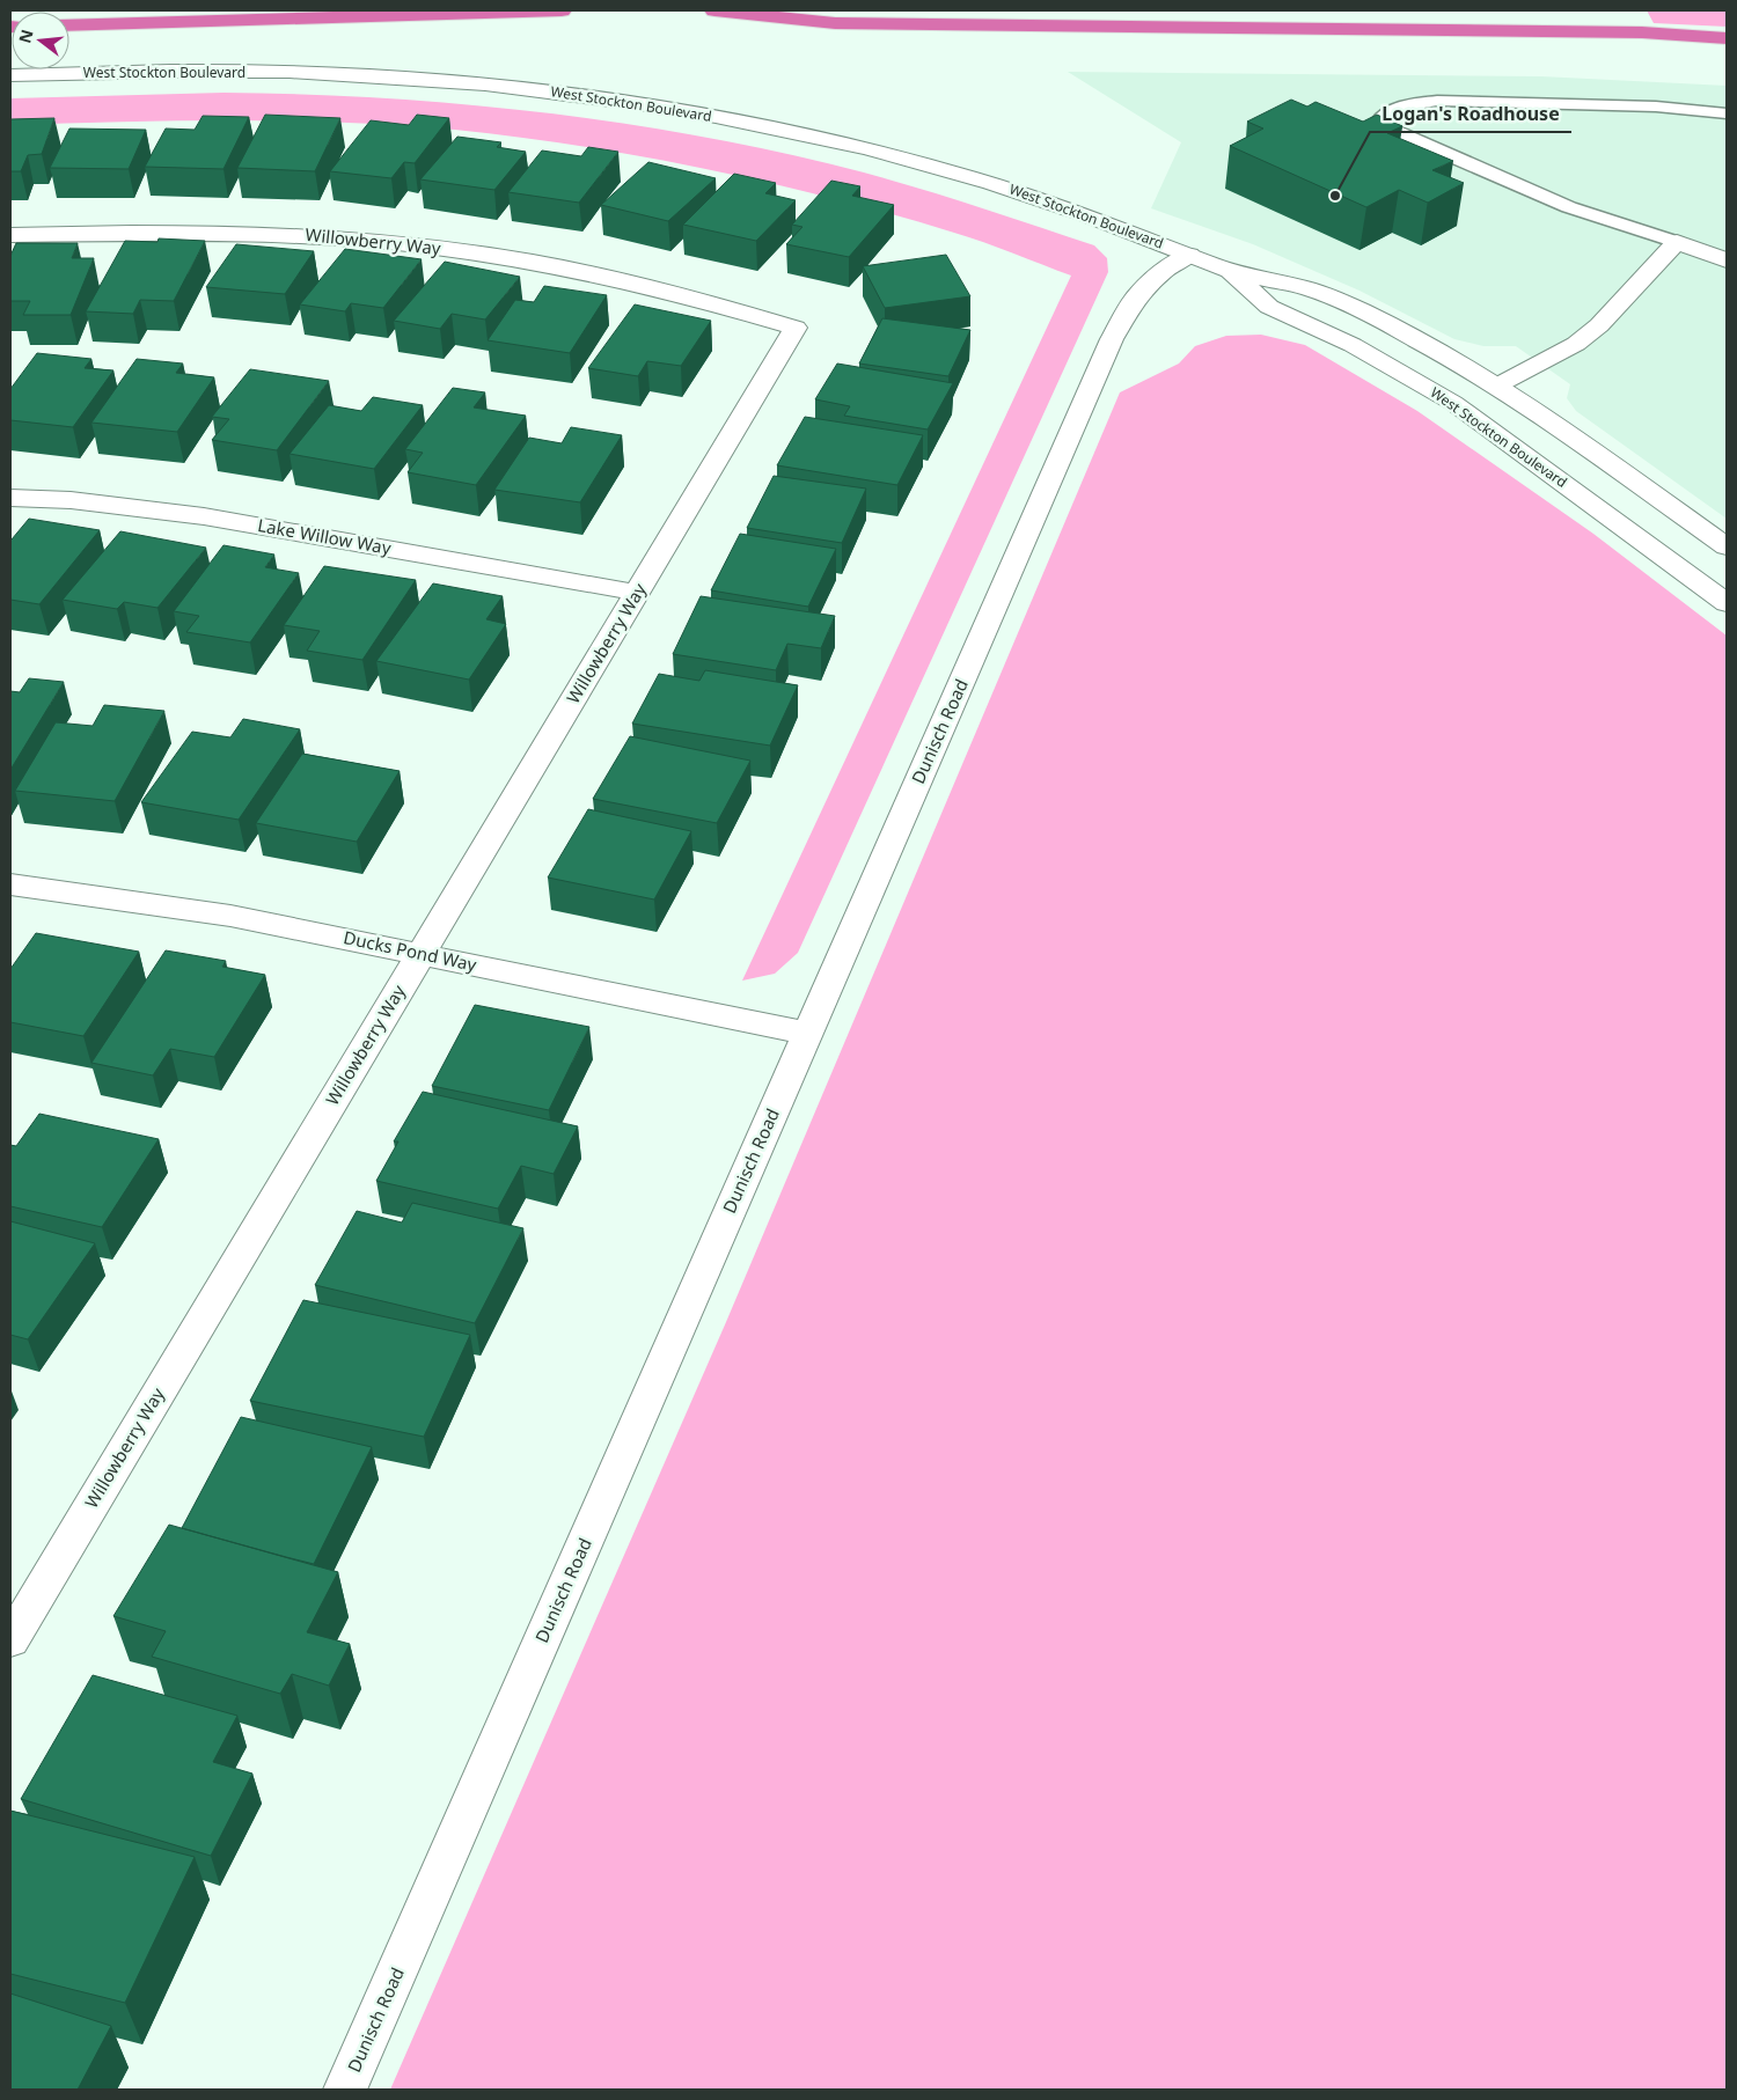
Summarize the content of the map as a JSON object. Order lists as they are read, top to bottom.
{
  "streets": {
    "street": [
      "West Stockton Boulevard",
      "Willowberry Way",
      "Lake Willow Way",
      "Dunisch Road",
      "Ducks Pond Way"
    ]
  },
  "crossings": [
    ["West Stockton Boulevard", "Dunisch Road"],
    ["Willowberry Way", "Lake Willow Way"],
    ["Willowberry Way", "Ducks Pond Way"],
    ["Dunisch Road", "Ducks Pond Way"]
  ],
  "places": ["Logan's Roadhouse"],
  "north": "left"
}
